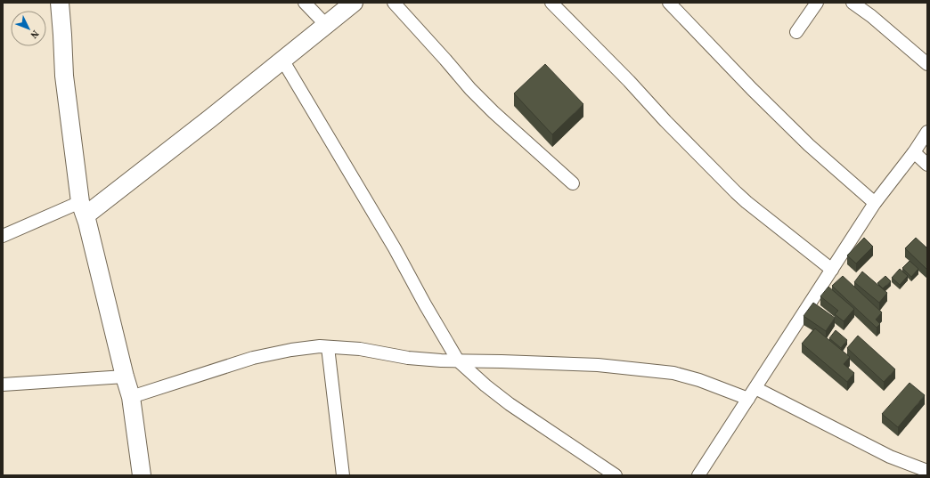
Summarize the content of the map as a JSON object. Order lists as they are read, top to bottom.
{
  "north": "bottom right"
}
